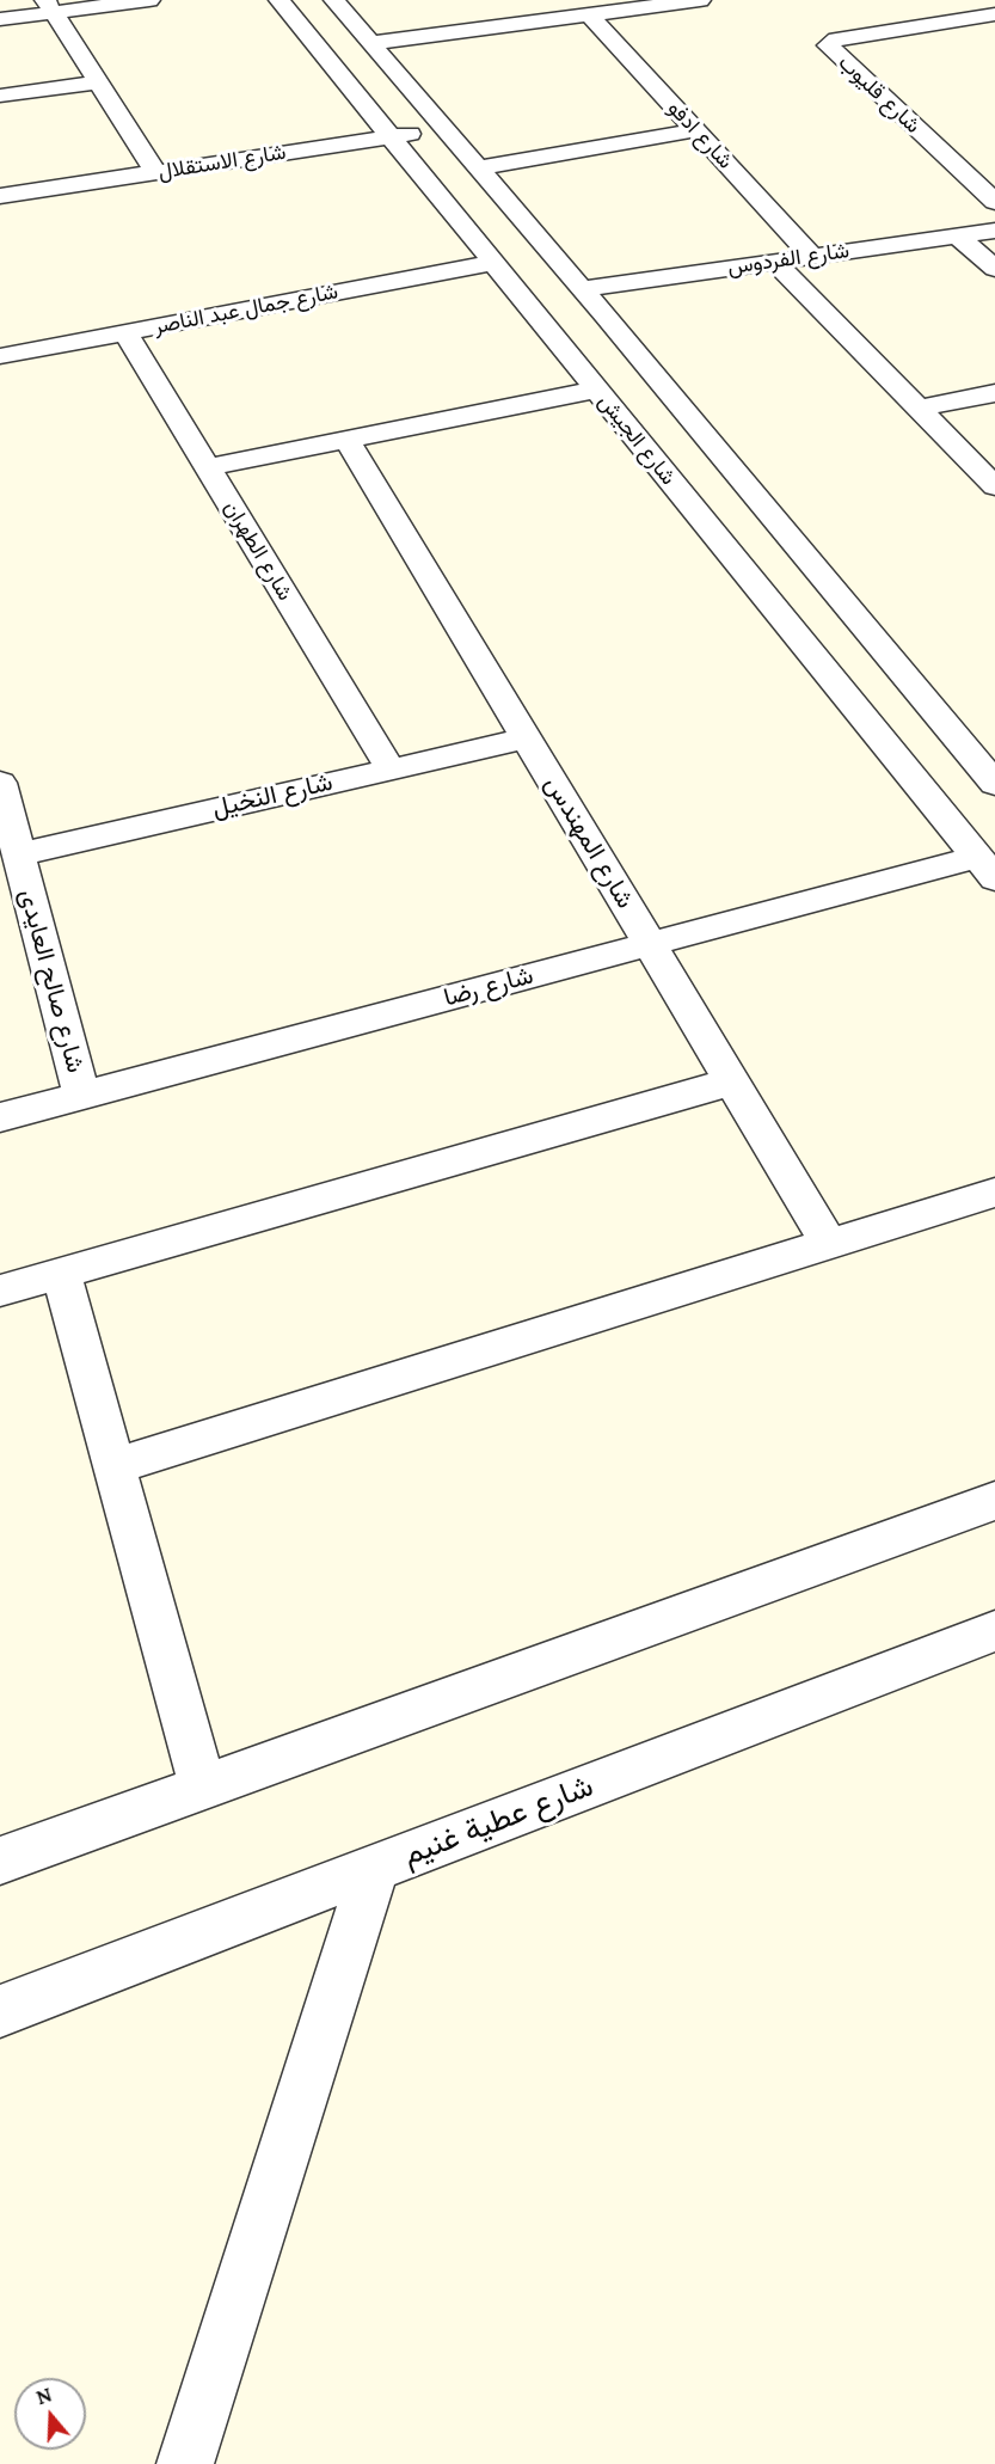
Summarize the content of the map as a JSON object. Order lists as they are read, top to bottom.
{
  "streets": {
    "street": [
      "شارع قليوب",
      "شارع ادفو",
      "شارع الاستقلال",
      "شارع الفردوس",
      "شارع جمال عبد الناصر",
      "شارع الجيش",
      "شارع الطهران",
      "شارع النخيل",
      "شارع المهندس",
      "شارع صالح العايدى",
      "شارع رضا",
      "شارع عطية غنيم"
    ]
  },
  "crossings": [
    ["شارع ادفو", "شارع الفردوس"],
    ["شارع الاستقلال", "شارع الجيش"],
    ["شارع الفردوس", "شارع الجيش"],
    ["شارع جمال عبد الناصر", "شارع الجيش"],
    ["شارع جمال عبد الناصر", "شارع الطهران"],
    ["شارع الجيش", "شارع رضا"],
    ["شارع الطهران", "شارع النخيل"],
    ["شارع النخيل", "شارع المهندس"],
    ["شارع النخيل", "شارع صالح العايدى"],
    ["شارع المهندس", "شارع رضا"],
    ["شارع صالح العايدى", "شارع رضا"]
  ],
  "north": "top"
}
